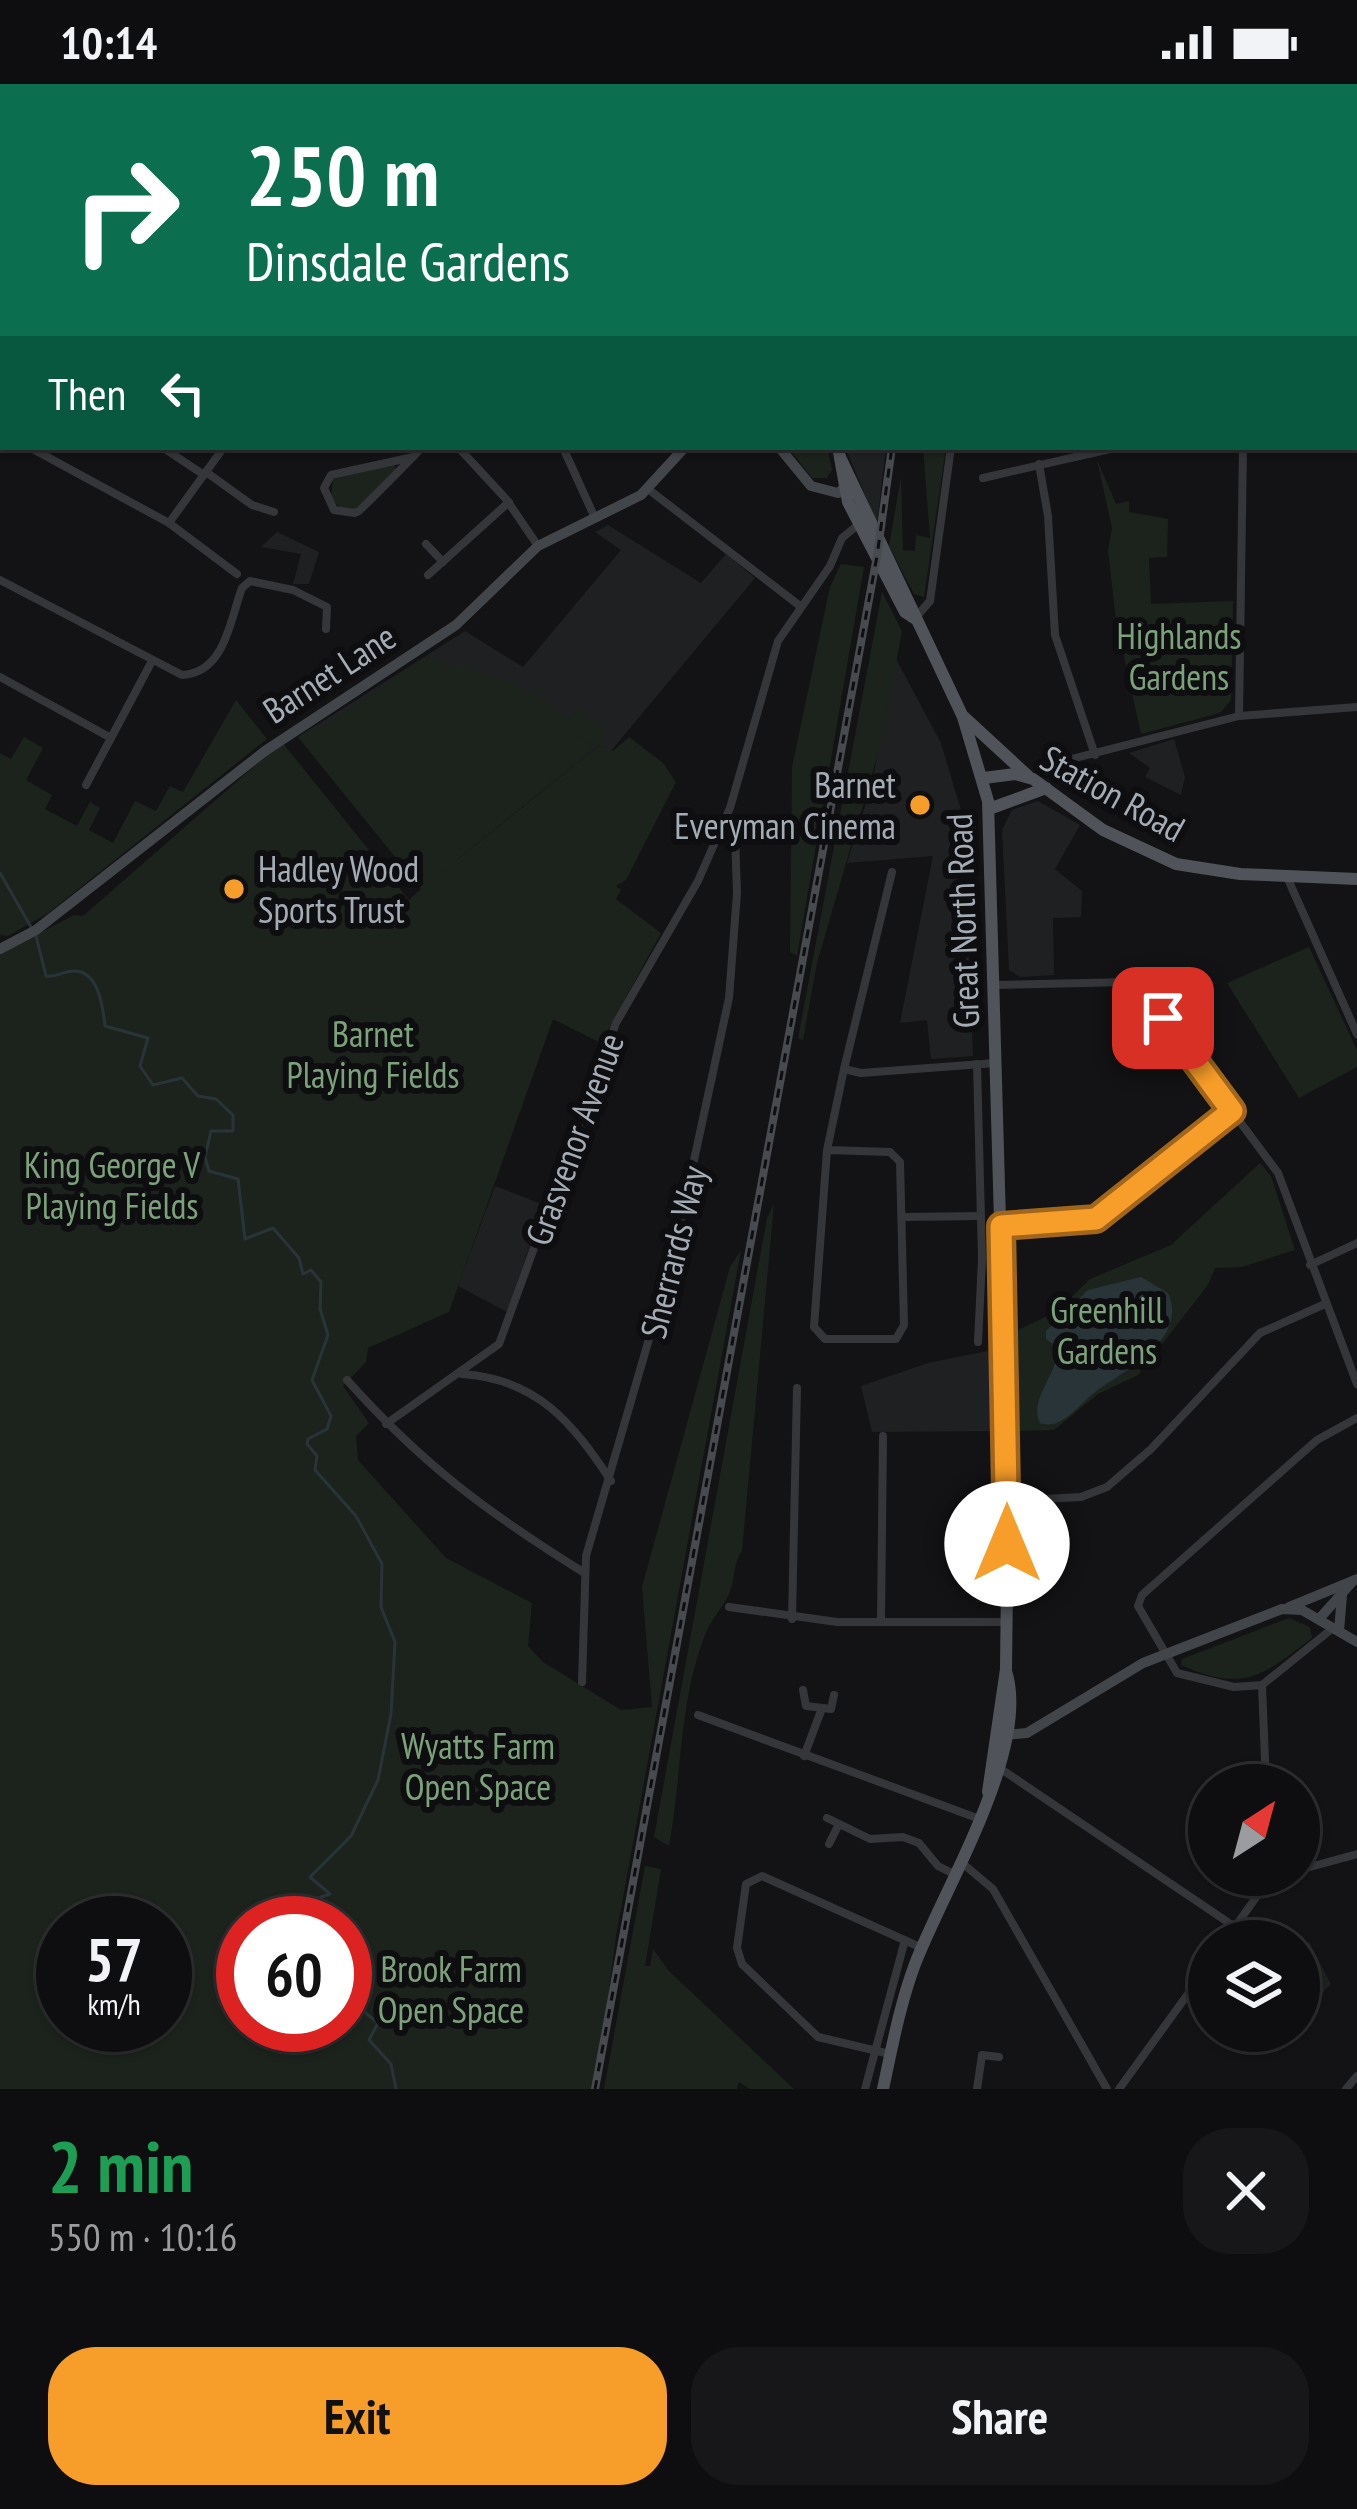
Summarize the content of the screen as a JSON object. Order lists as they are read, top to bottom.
{
  "streets": {
    "main road": ["Station Road", "Great North Road"],
    "street": ["Barnet Lane", "Grasvenor Avenue", "Sherrards Way"]
  },
  "crossings": [
    ["Station Road", "Great North Road"],
    ["Grasvenor Avenue", "Sherrards Way"]
  ],
  "parks": [
    "Highlands Gardens",
    "Barnet Playing Fields",
    "King George V Playing Fields",
    "Greenhill Gardens",
    "Wyatts Farm Open Space",
    "Brook Farm Open Space"
  ],
  "places": ["Barnet Everyman Cinema", "Hadley Wood Sports Trust"],
  "north": "top right",
  "page": {
    "status": "10:14",
    "turn": ["250 m", "Dinsdale Gardens"],
    "then": "Then",
    "speed": "57 km/h",
    "limit": "60",
    "heading": ["2 min", "550 m · 10:16"],
    "buttons": ["Exit", "Share"]
  }
}
